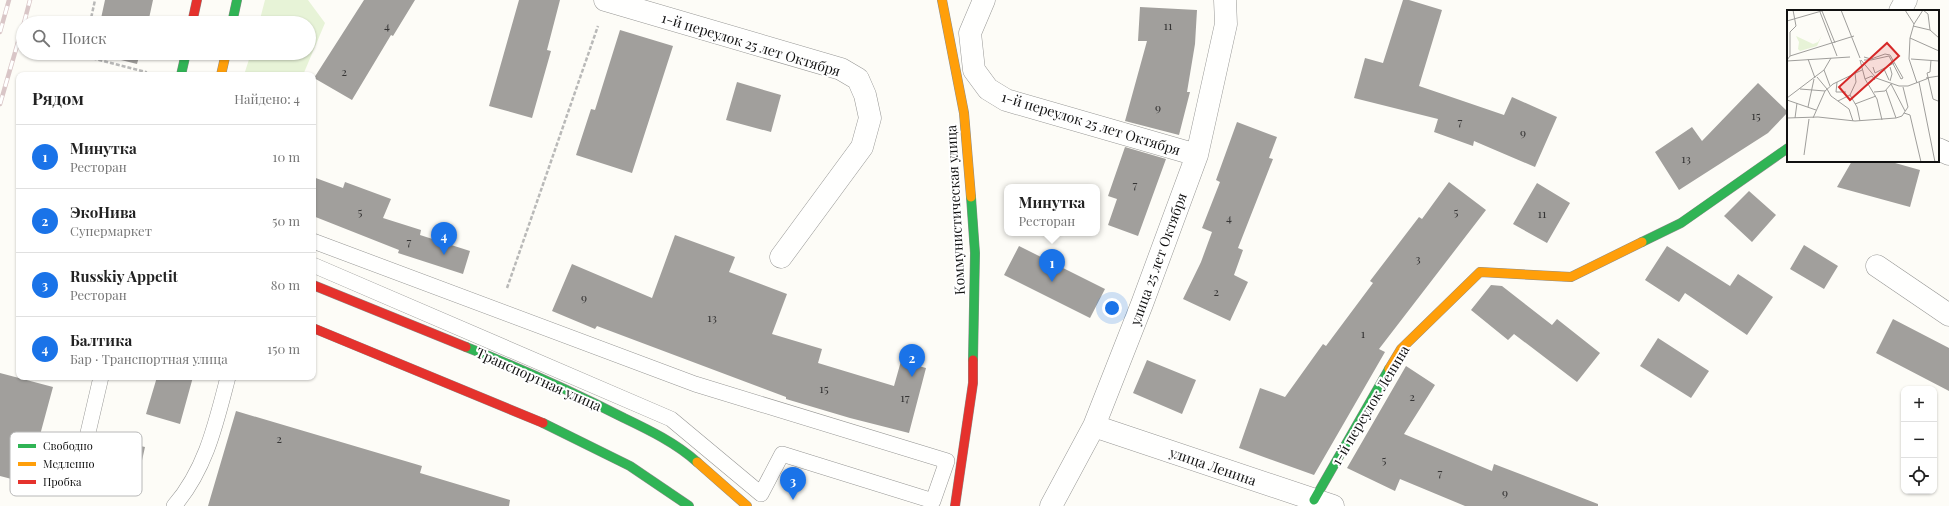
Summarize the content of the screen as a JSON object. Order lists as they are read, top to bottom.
{
  "streets": {
    "street": [
      "1-й переулок 25 лет Октября",
      "Коммунистическая улица",
      "улица 25 лет Октября",
      "Транспортная улица",
      "1-й переулок Ленина",
      "улица Ленина"
    ]
  },
  "crossings": [
    ["1-й переулок 25 лет Октября", "улица 25 лет Октября"],
    ["улица 25 лет Октября", "улица Ленина"],
    ["1-й переулок Ленина", "улица Ленина"]
  ],
  "house_numbers": [
    "4",
    "11",
    "2",
    "9",
    "15",
    "7",
    "9",
    "13",
    "7",
    "5",
    "5",
    "11",
    "4",
    "7",
    "3",
    "2",
    "9",
    "13",
    "1",
    "15",
    "2",
    "17",
    "2",
    "5",
    "7",
    "9"
  ],
  "legend": ["Свободно", "Медленно", "Пробка"],
  "page": {
    "search": "Поиск",
    "heading": ["Рядом", "Найдено: 4"],
    "list": [
      {
        "mark": "1",
        "name": "Минутка",
        "note": "Ресторан",
        "value": "10 m"
      },
      {
        "mark": "2",
        "name": "ЭкоНива",
        "note": "Супермаркет",
        "value": "50 m"
      },
      {
        "mark": "3",
        "name": "Russkiy Appetit",
        "note": "Ресторан",
        "value": "80 m"
      },
      {
        "mark": "4",
        "name": "Балтика",
        "note": "Бар · Транспортная улица",
        "value": "150 m"
      }
    ],
    "popup": ["Минутка", "Ресторан"],
    "pins": [
      "4",
      "1",
      "2",
      "3"
    ],
    "map_buttons": ["+", "−"]
  }
}
